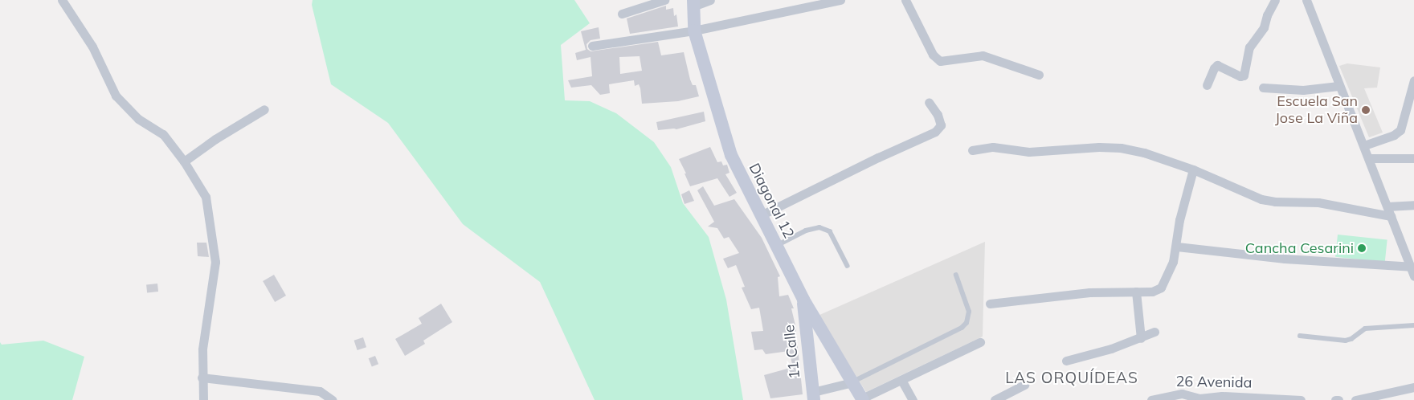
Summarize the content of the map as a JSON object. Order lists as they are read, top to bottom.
{
  "streets": {
    "main road": ["Diagonal 12", "11 Calle"],
    "street": ["26 Avenida"]
  },
  "crossings": [
    ["Diagonal 12", "11 Calle"]
  ],
  "districts": ["LAS ORQUÍDEAS"],
  "places": ["Escuela San Jose La Viña", "Cancha Cesarini"]
}
